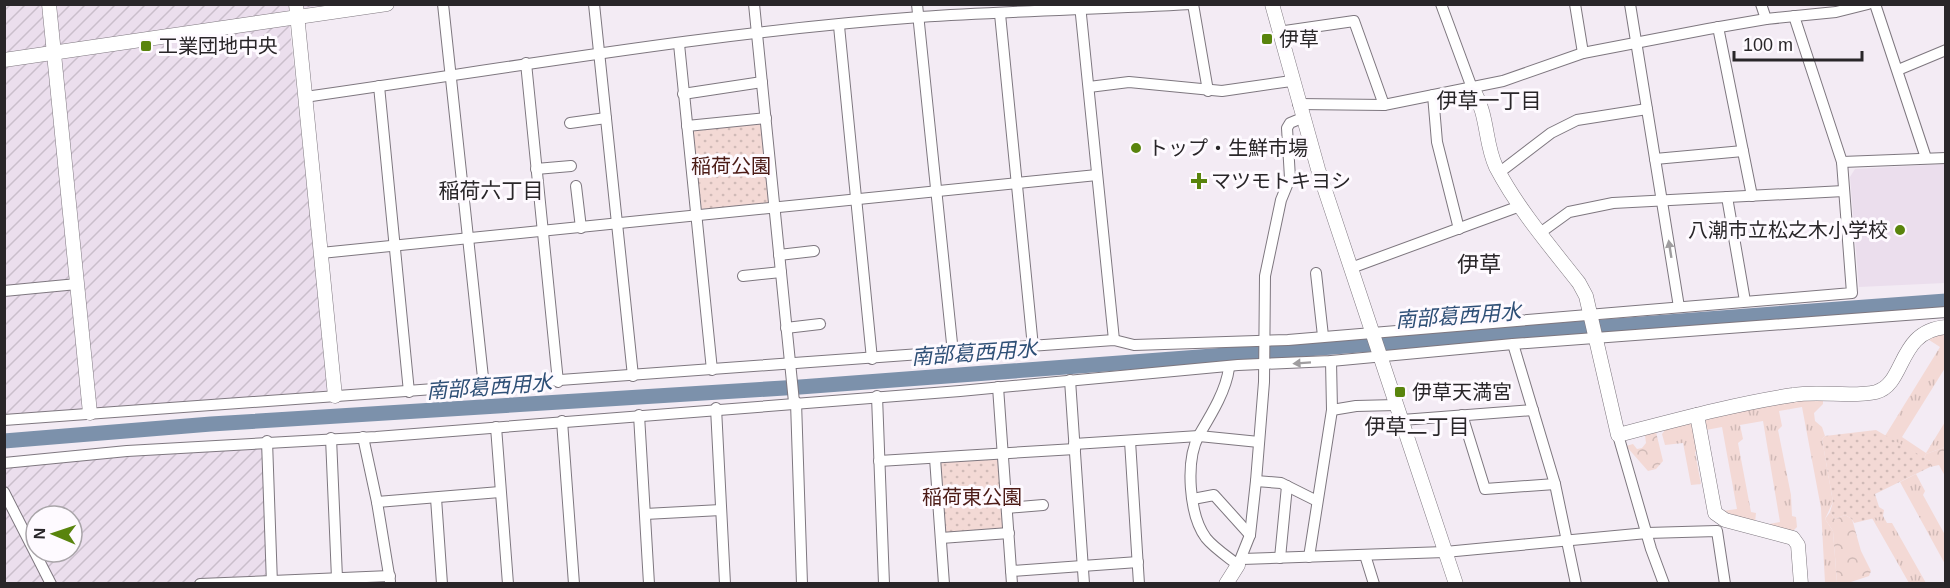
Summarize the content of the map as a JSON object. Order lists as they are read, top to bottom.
{
  "districts": [
    "伊草一丁目",
    "稲荷六丁目",
    "伊草",
    "伊草二丁目"
  ],
  "water": ["南部葛西用水"],
  "parks": ["稲荷公園", "稲荷東公園"],
  "places": {
    "transit": ["伊草", "工業団地中央", "伊草天満宮"],
    "other": ["トップ・生鮮市場", "八潮市立松之木小学校"],
    "health": ["マツモトキヨシ"]
  },
  "scale_bar": "100 m",
  "north": "left"
}
